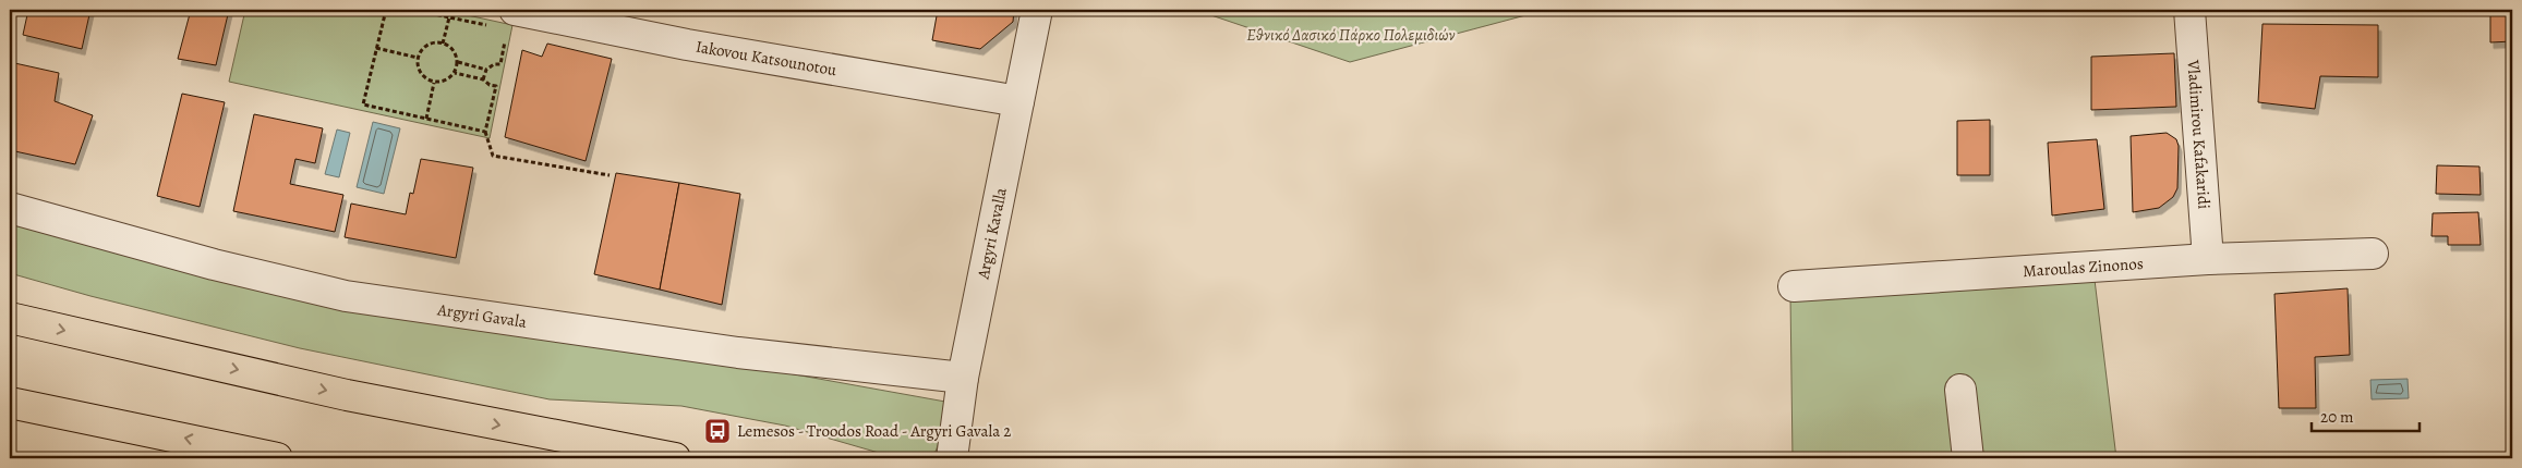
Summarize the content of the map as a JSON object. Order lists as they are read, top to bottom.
{
  "streets": {
    "street": [
      "Iakovou Katsounotou",
      "Vladimirou Kafakaridi",
      "Argyri Kavalla",
      "Maroulas Zinonos",
      "Argyri Gavala"
    ]
  },
  "crossings": [
    ["Iakovou Katsounotou", "Argyri Kavalla"],
    ["Vladimirou Kafakaridi", "Maroulas Zinonos"],
    ["Argyri Kavalla", "Argyri Gavala"]
  ],
  "parks": ["Εθνικό Δασικό Πάρκο Πολεμιδιών"],
  "places": {
    "bus stop": ["Lemesos - Troodos Road - Argyri Gavala 2"]
  },
  "scale_bar": "20 m"
}
